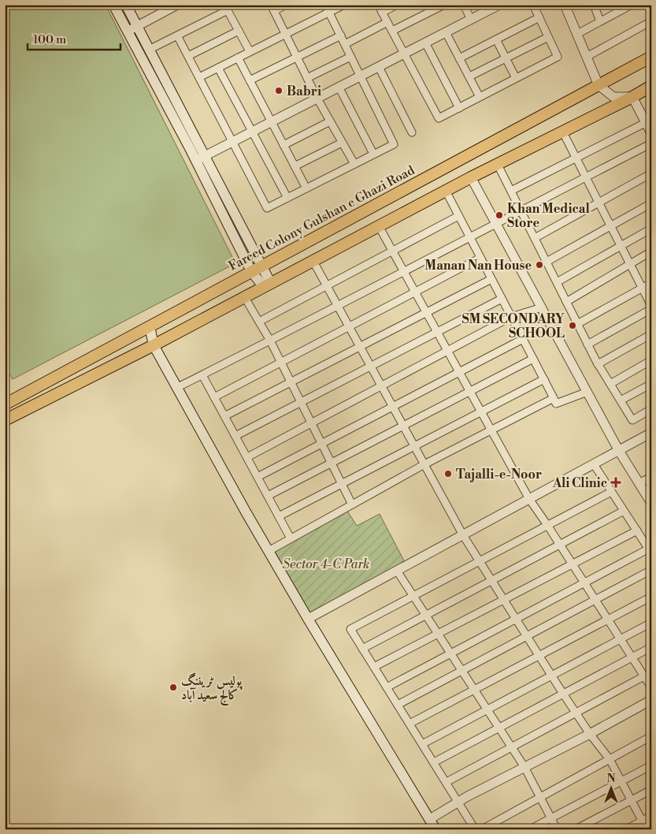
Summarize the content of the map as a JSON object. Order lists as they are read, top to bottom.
{
  "streets": {
    "main road": ["Fareed Colony Gulshan e Ghazi Road"]
  },
  "parks": ["Sector 4-C Park"],
  "places": {
    "other": [
      "Babri",
      "Khan Medical Store",
      "Manan Nan House",
      "SM SECONDARY SCHOOL",
      "Tajalli-e-Noor",
      "پولیس ٹریننگ کالج سعید آباد"
    ],
    "health": ["Ali Clinic"]
  },
  "scale_bar": "100 m",
  "north": "top"
}
